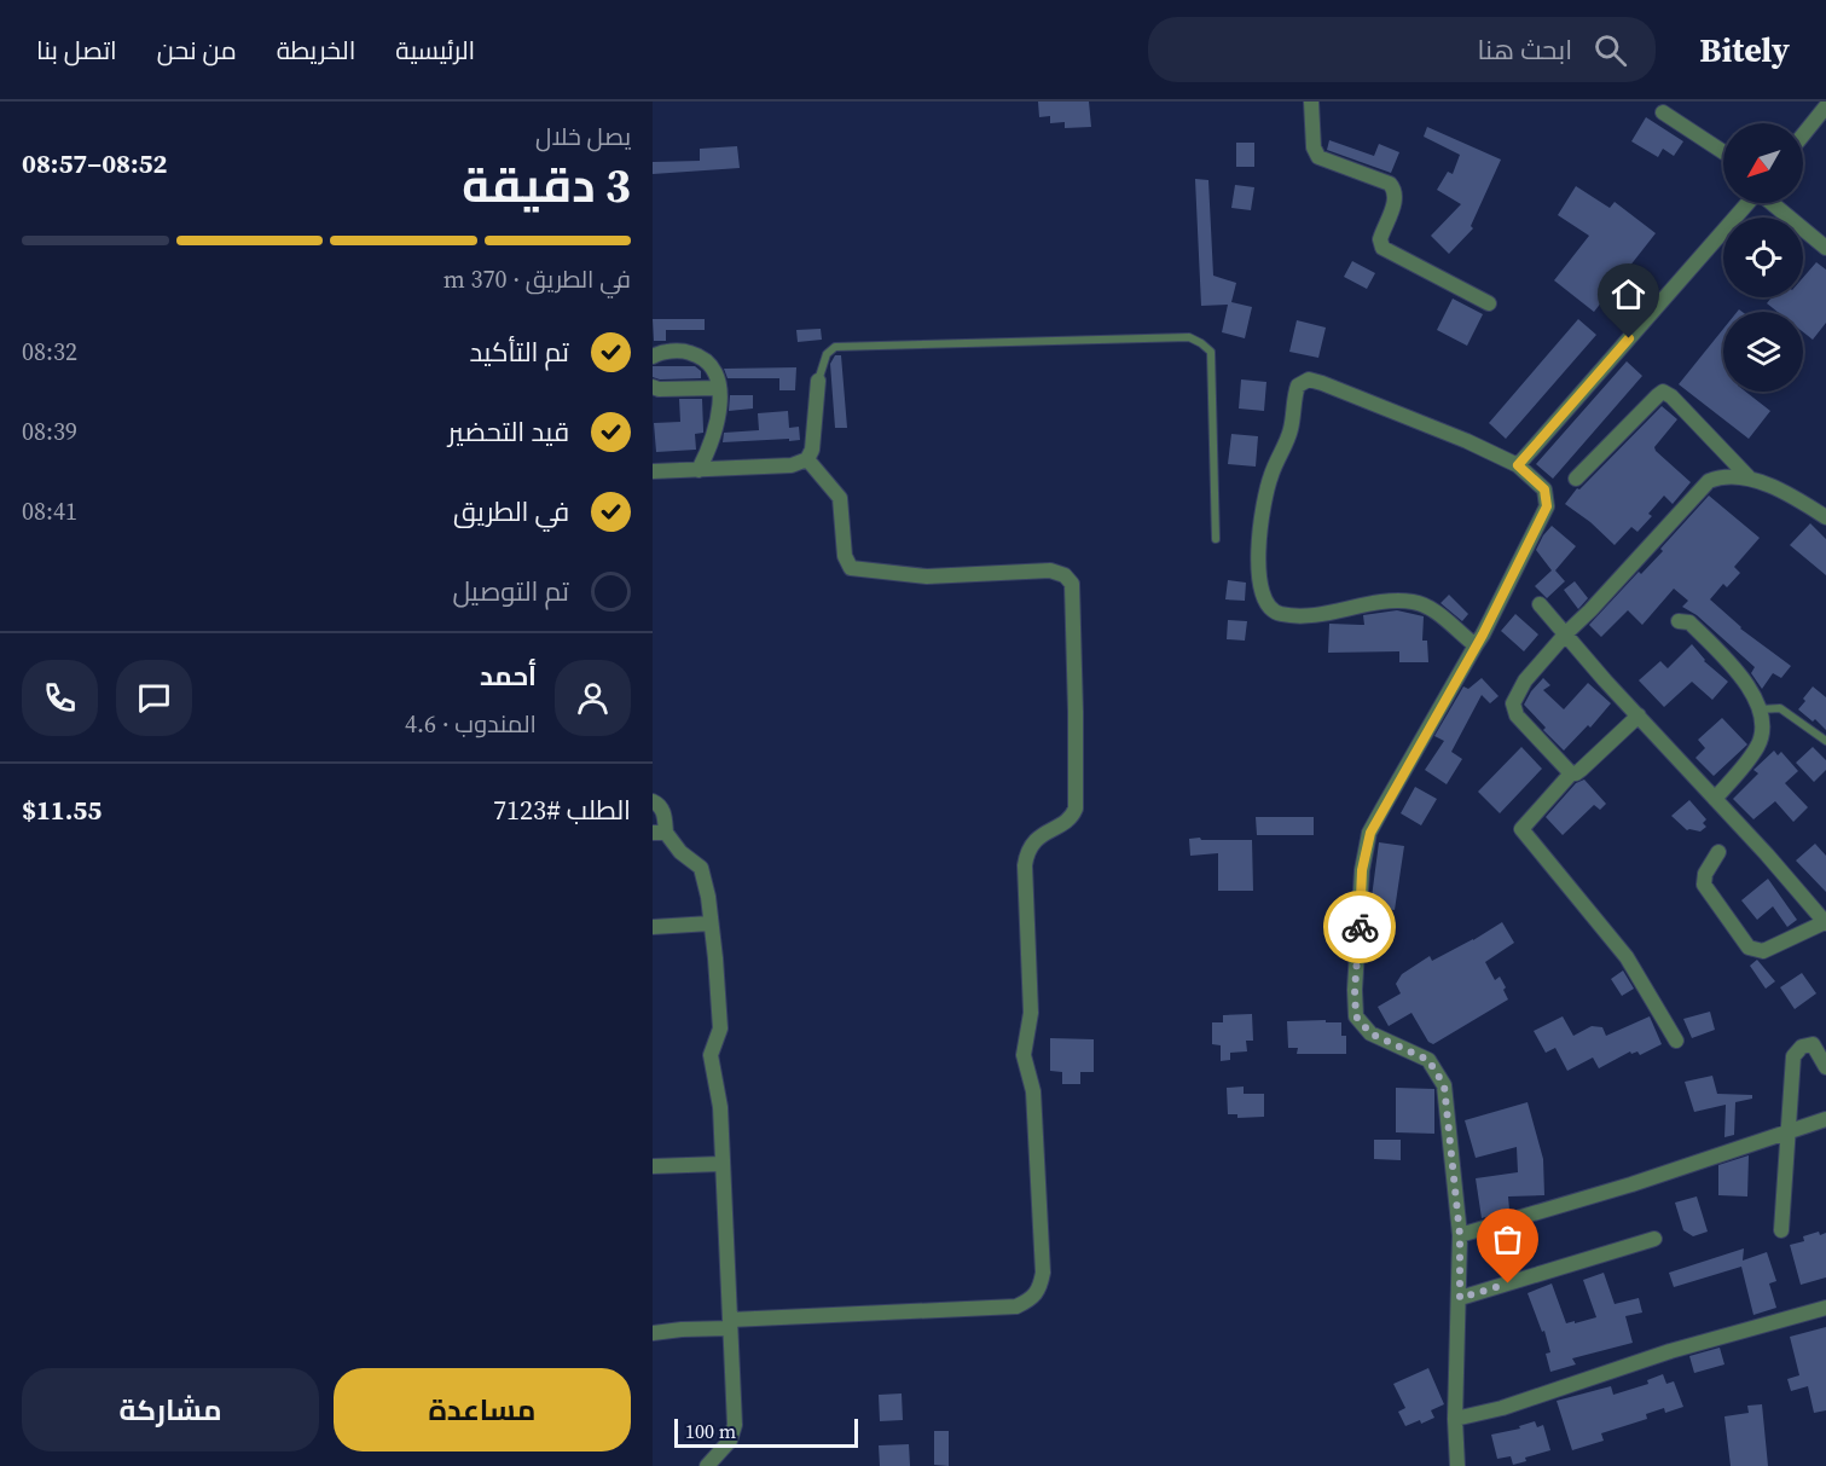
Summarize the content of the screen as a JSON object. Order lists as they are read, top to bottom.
{
  "scale_bar": "100 m",
  "north": "bottom left",
  "page": {
    "header": "Bitely",
    "search": "ابحث هنا",
    "nav": [
      "الرئيسية",
      "الخريطة",
      "من نحن",
      "اتصل بنا"
    ],
    "heading": ["3 دقيقة", "يصل خلال", "08:52–08:57"],
    "panel": [
      "أحمد",
      "المندوب · 4.6",
      "الطلب #7123",
      "$11.55"
    ],
    "bar": "في الطريق · 370 m",
    "list": [
      ["تم التأكيد", "08:32"],
      ["قيد التحضير", "08:39"],
      ["في الطريق", "08:41"],
      "تم التوصيل"
    ],
    "buttons": ["مساعدة", "مشاركة"],
    "scale": "100 m"
  }
}
